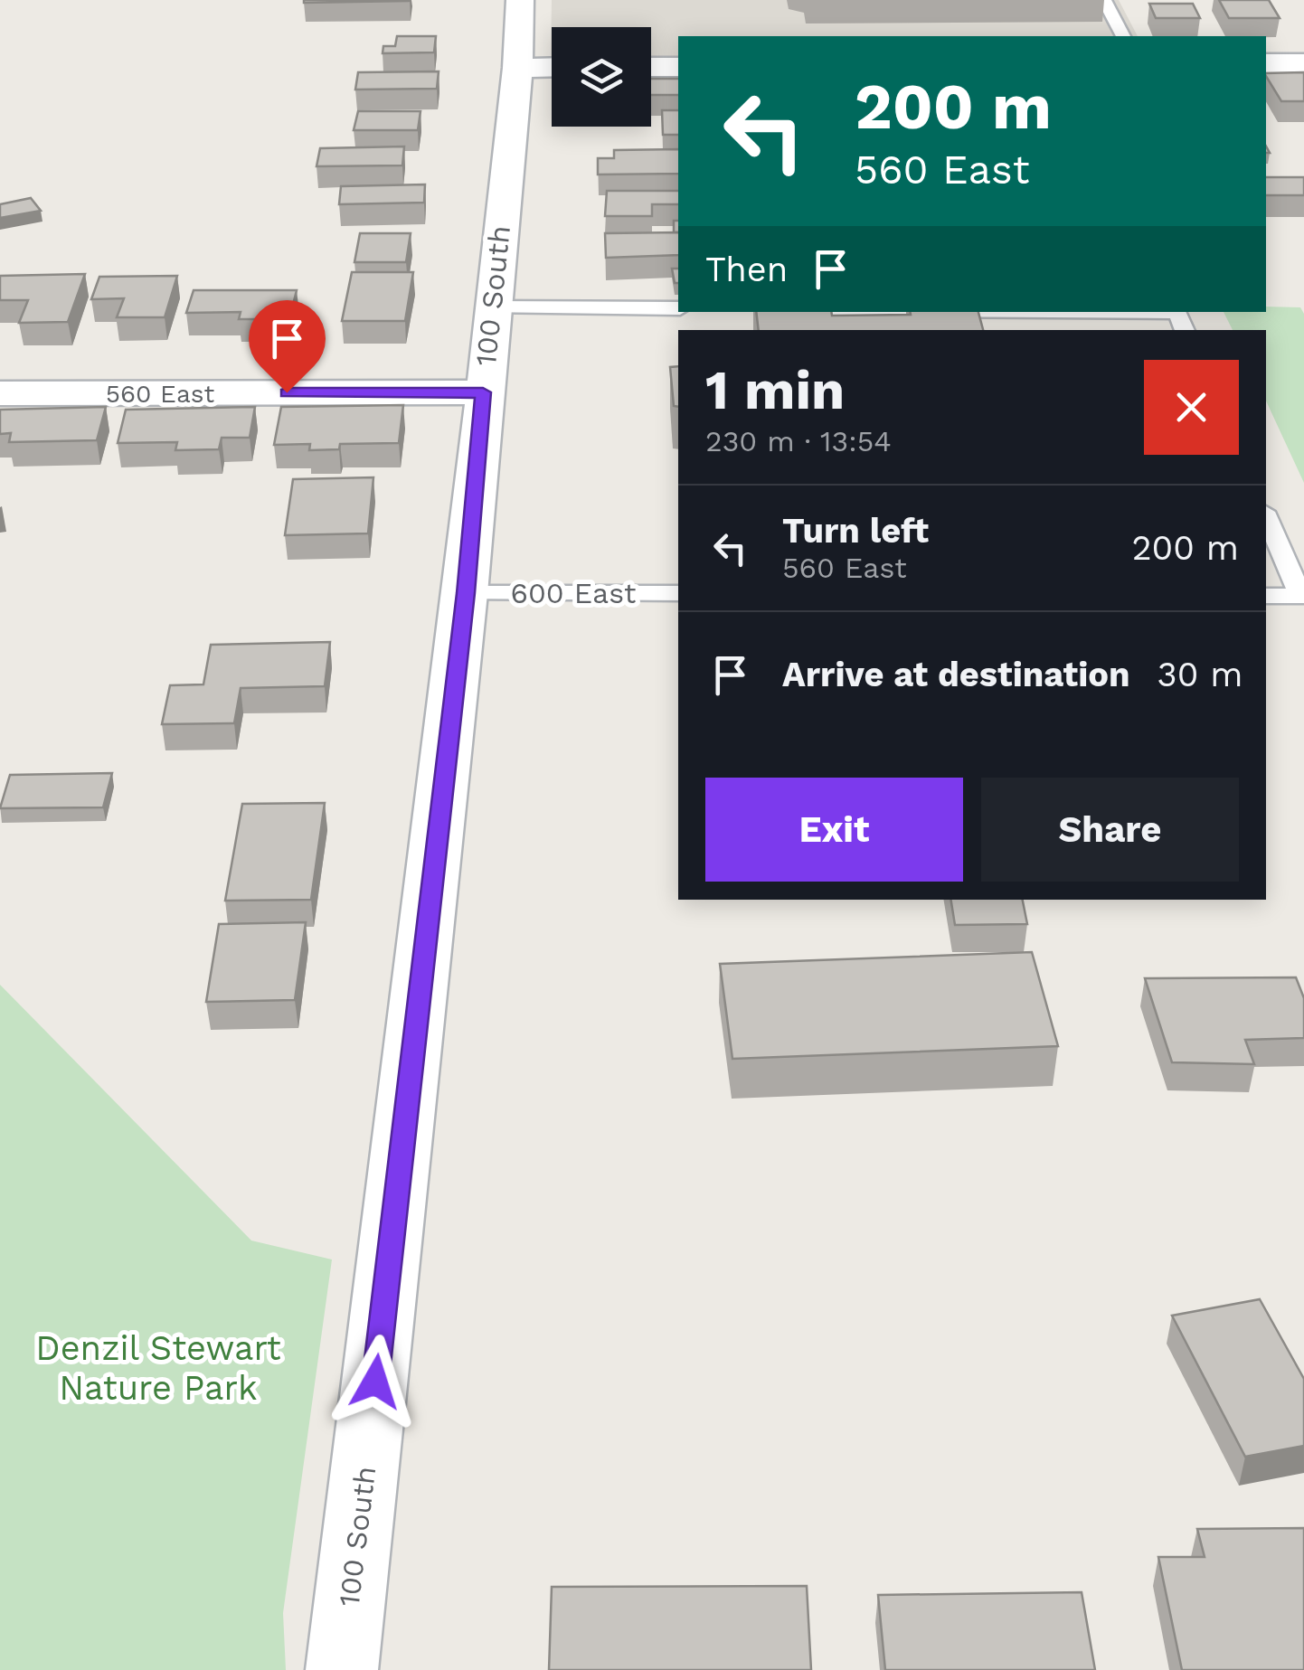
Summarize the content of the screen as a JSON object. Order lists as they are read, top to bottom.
{
  "streets": {
    "street": ["100 South", "560 East"],
    "lane": ["600 East"]
  },
  "crossings": [
    ["100 South", "560 East"],
    ["100 South", "600 East"]
  ],
  "parks": ["Denzil Stewart Nature Park"],
  "page": {
    "turn": ["200 m", "560 East"],
    "then": "Then",
    "heading": ["1 min", "230 m · 13:54"],
    "list": [
      {
        "name": "Turn left",
        "note": "560 East",
        "value": "200 m"
      },
      {
        "name": "Arrive at destination",
        "value": "30 m"
      }
    ],
    "buttons": ["Exit", "Share"]
  }
}
